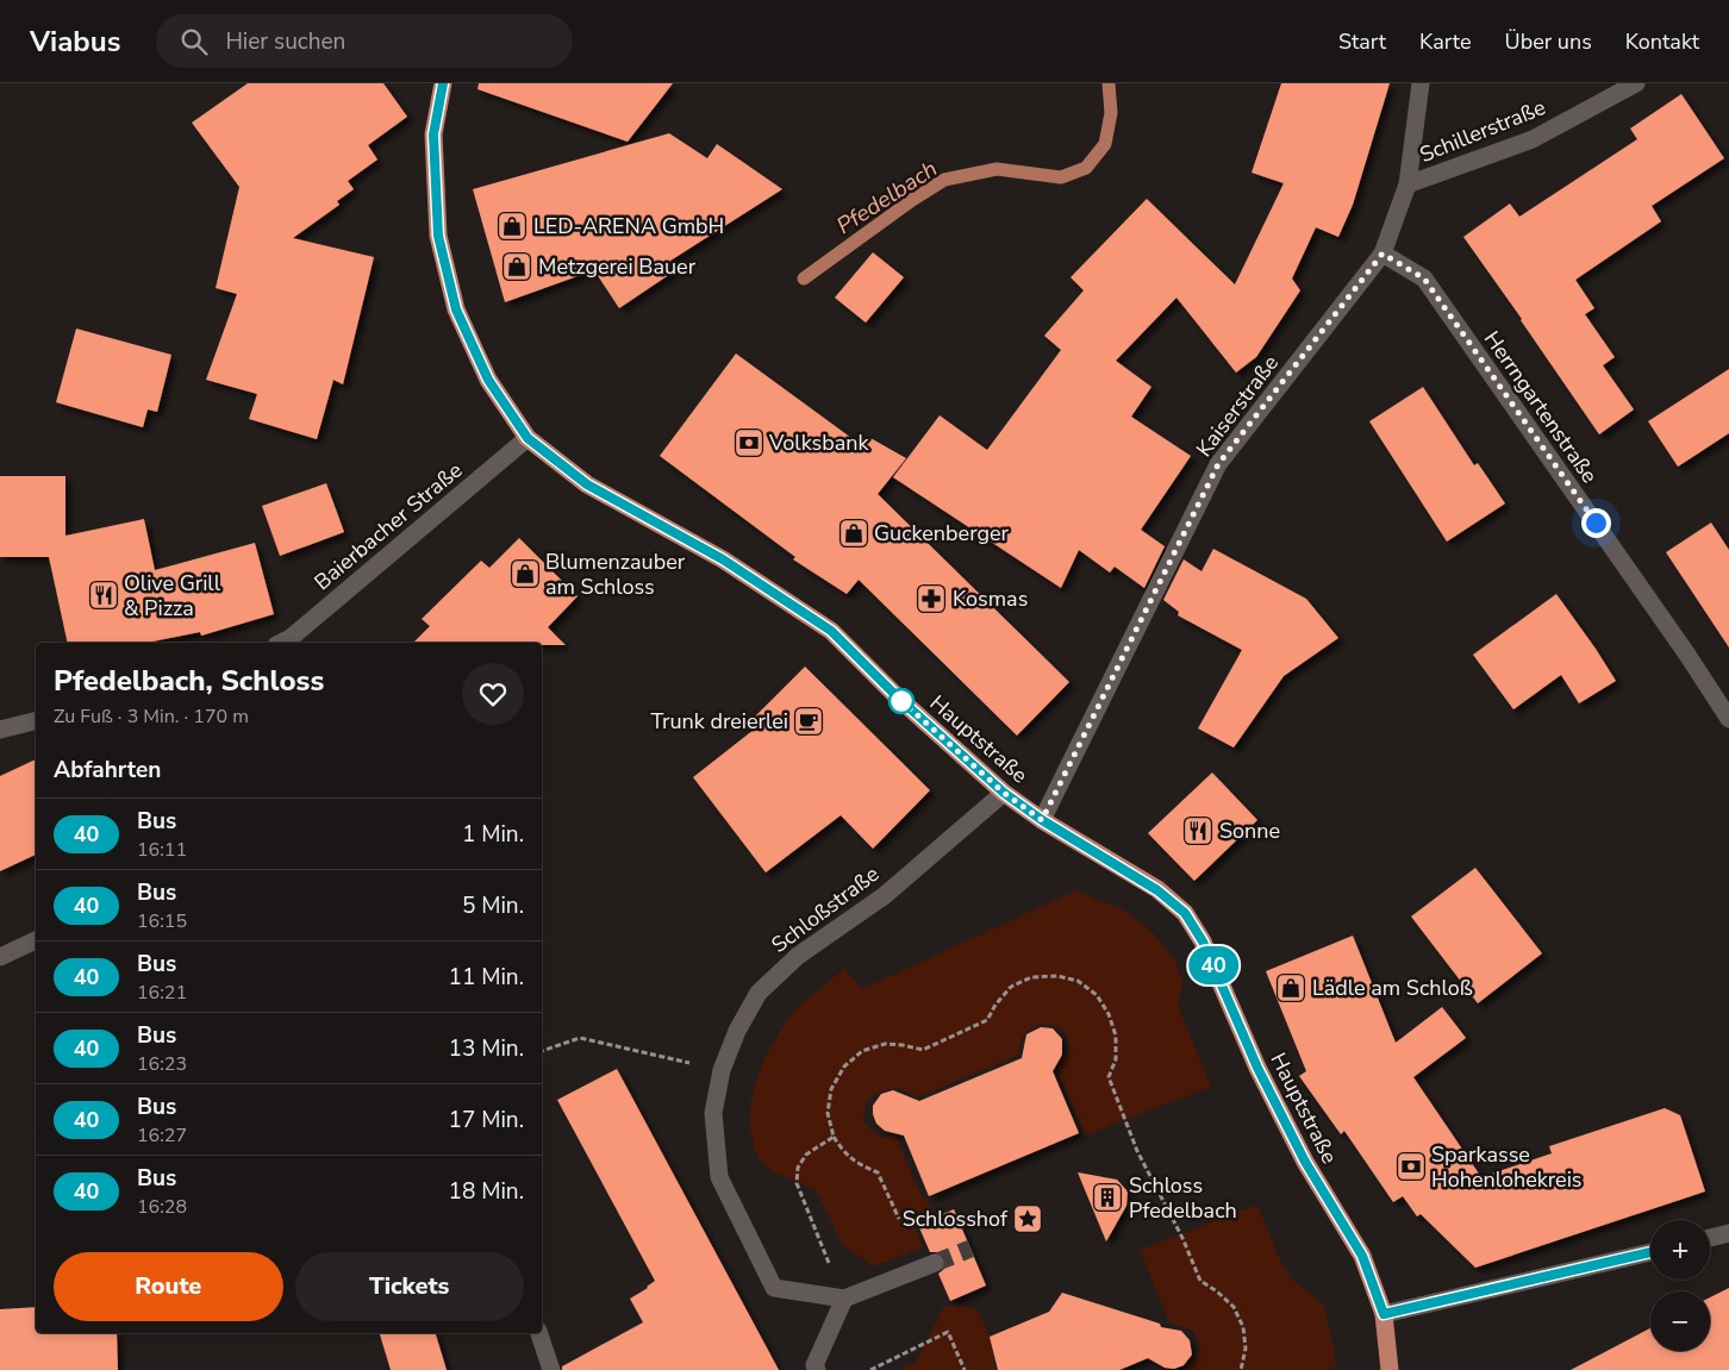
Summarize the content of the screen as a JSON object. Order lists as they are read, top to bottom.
{
  "streets": {
    "main road": ["Hauptstraße"],
    "street": [
      "Schillerstraße",
      "Kaiserstraße",
      "Herrngartenstraße",
      "Baierbacher Straße",
      "Schloßstraße"
    ]
  },
  "crossings": [
    ["Schillerstraße", "Kaiserstraße"],
    ["Kaiserstraße", "Herrngartenstraße"],
    ["Kaiserstraße", "Hauptstraße"],
    ["Baierbacher Straße", "Hauptstraße"],
    ["Hauptstraße", "Schloßstraße"]
  ],
  "water": ["Pfedelbach"],
  "places": {
    "shop": [
      "LED-ARENA GmbH",
      "Metzgerei Bauer",
      "Guckenberger",
      "Blumenzauber am Schloss",
      "Lädle am Schloß"
    ],
    "bank": ["Volksbank", "Sparkasse Hohenlohekreis"],
    "restaurant": ["Olive Grill & Pizza", "Sonne"],
    "pharmacy": ["Kosmas"],
    "cafe": ["Trunk dreierlei"],
    "building": ["Schloss Pfedelbach"],
    "place": ["Schlosshof"]
  },
  "lines": ["bus line 40"],
  "page": {
    "header": "Viabus",
    "search": "Hier suchen",
    "nav": [
      "Start",
      "Karte",
      "Über uns",
      "Kontakt"
    ],
    "on_map": "40",
    "heading": [
      ["Pfedelbach, Schloss", "Zu Fuß · 3 Min. · 170 m"],
      "Abfahrten"
    ],
    "list": [
      {
        "mark": "40",
        "name": "Bus",
        "note": "16:11",
        "value": "1 Min."
      },
      {
        "mark": "40",
        "name": "Bus",
        "note": "16:15",
        "value": "5 Min."
      },
      {
        "mark": "40",
        "name": "Bus",
        "note": "16:21",
        "value": "11 Min."
      },
      {
        "mark": "40",
        "name": "Bus",
        "note": "16:23",
        "value": "13 Min."
      },
      {
        "mark": "40",
        "name": "Bus",
        "note": "16:27",
        "value": "17 Min."
      },
      {
        "mark": "40",
        "name": "Bus",
        "note": "16:28",
        "value": "18 Min."
      }
    ],
    "map_buttons": ["+", "−"],
    "buttons": ["Route", "Tickets"]
  }
}
